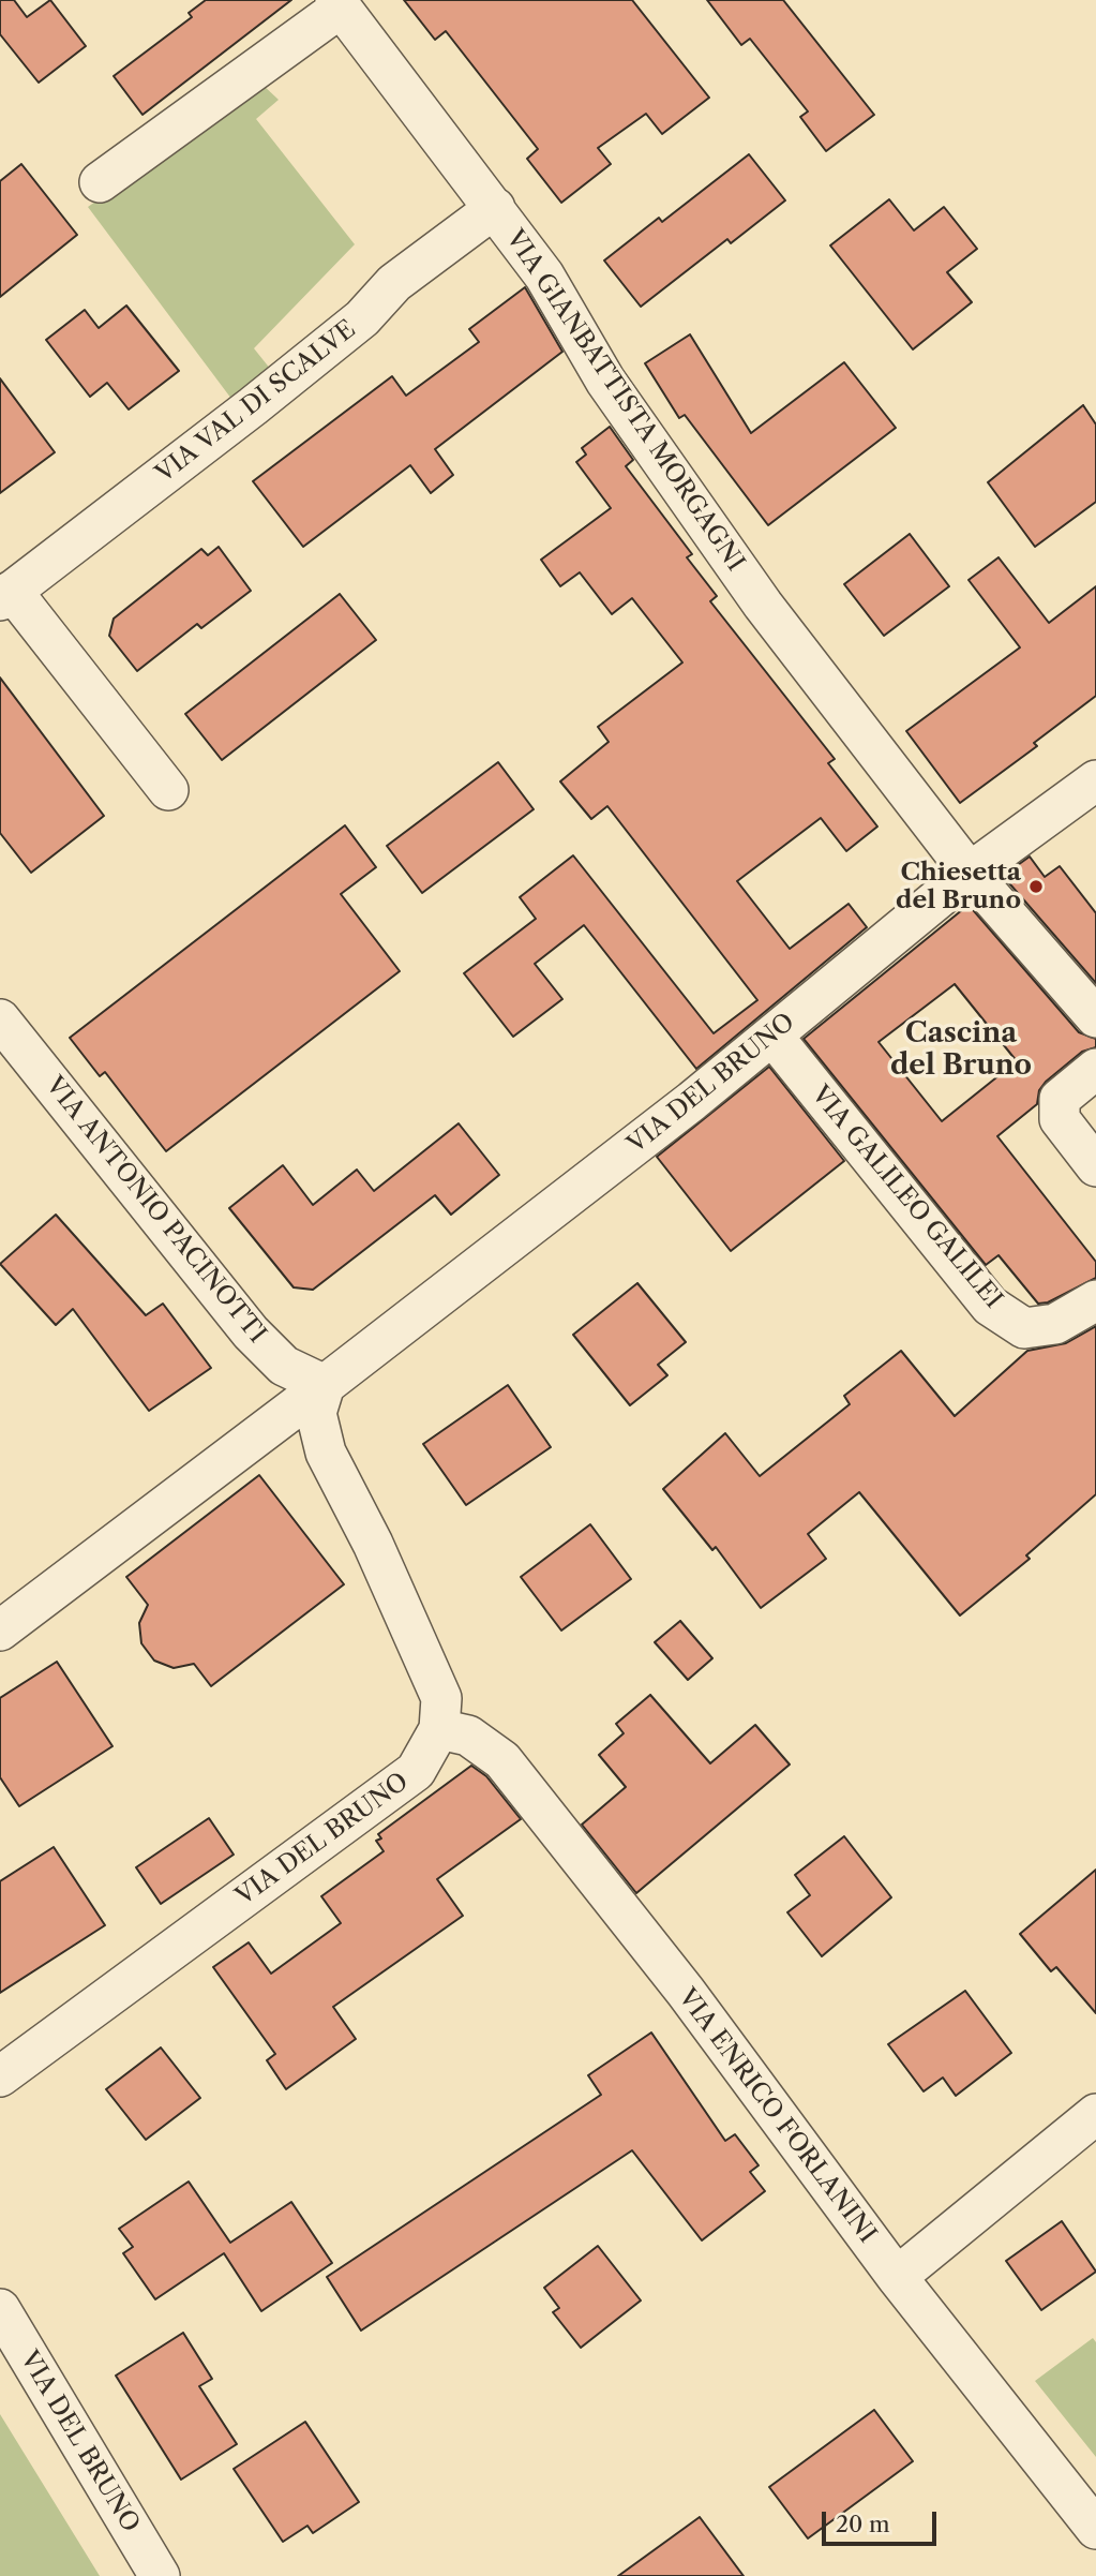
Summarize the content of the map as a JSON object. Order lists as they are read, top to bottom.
{
  "streets": {
    "street": [
      "VIA GIANBATTISTA MORGAGNI",
      "VIA VAL DI SCALVE",
      "VIA DEL BRUNO",
      "VIA GALILEO GALILEI",
      "VIA ANTONIO PACINOTTI",
      "VIA ENRICO FORLANINI"
    ]
  },
  "crossings": [
    ["VIA GIANBATTISTA MORGAGNI", "VIA VAL DI SCALVE"],
    ["VIA GIANBATTISTA MORGAGNI", "VIA DEL BRUNO"],
    ["VIA DEL BRUNO", "VIA GALILEO GALILEI"],
    ["VIA DEL BRUNO", "VIA ANTONIO PACINOTTI"],
    ["VIA DEL BRUNO", "VIA ENRICO FORLANINI"]
  ],
  "districts": ["Cascina del Bruno"],
  "places": ["Chiesetta del Bruno"],
  "scale_bar": "20 m"
}
